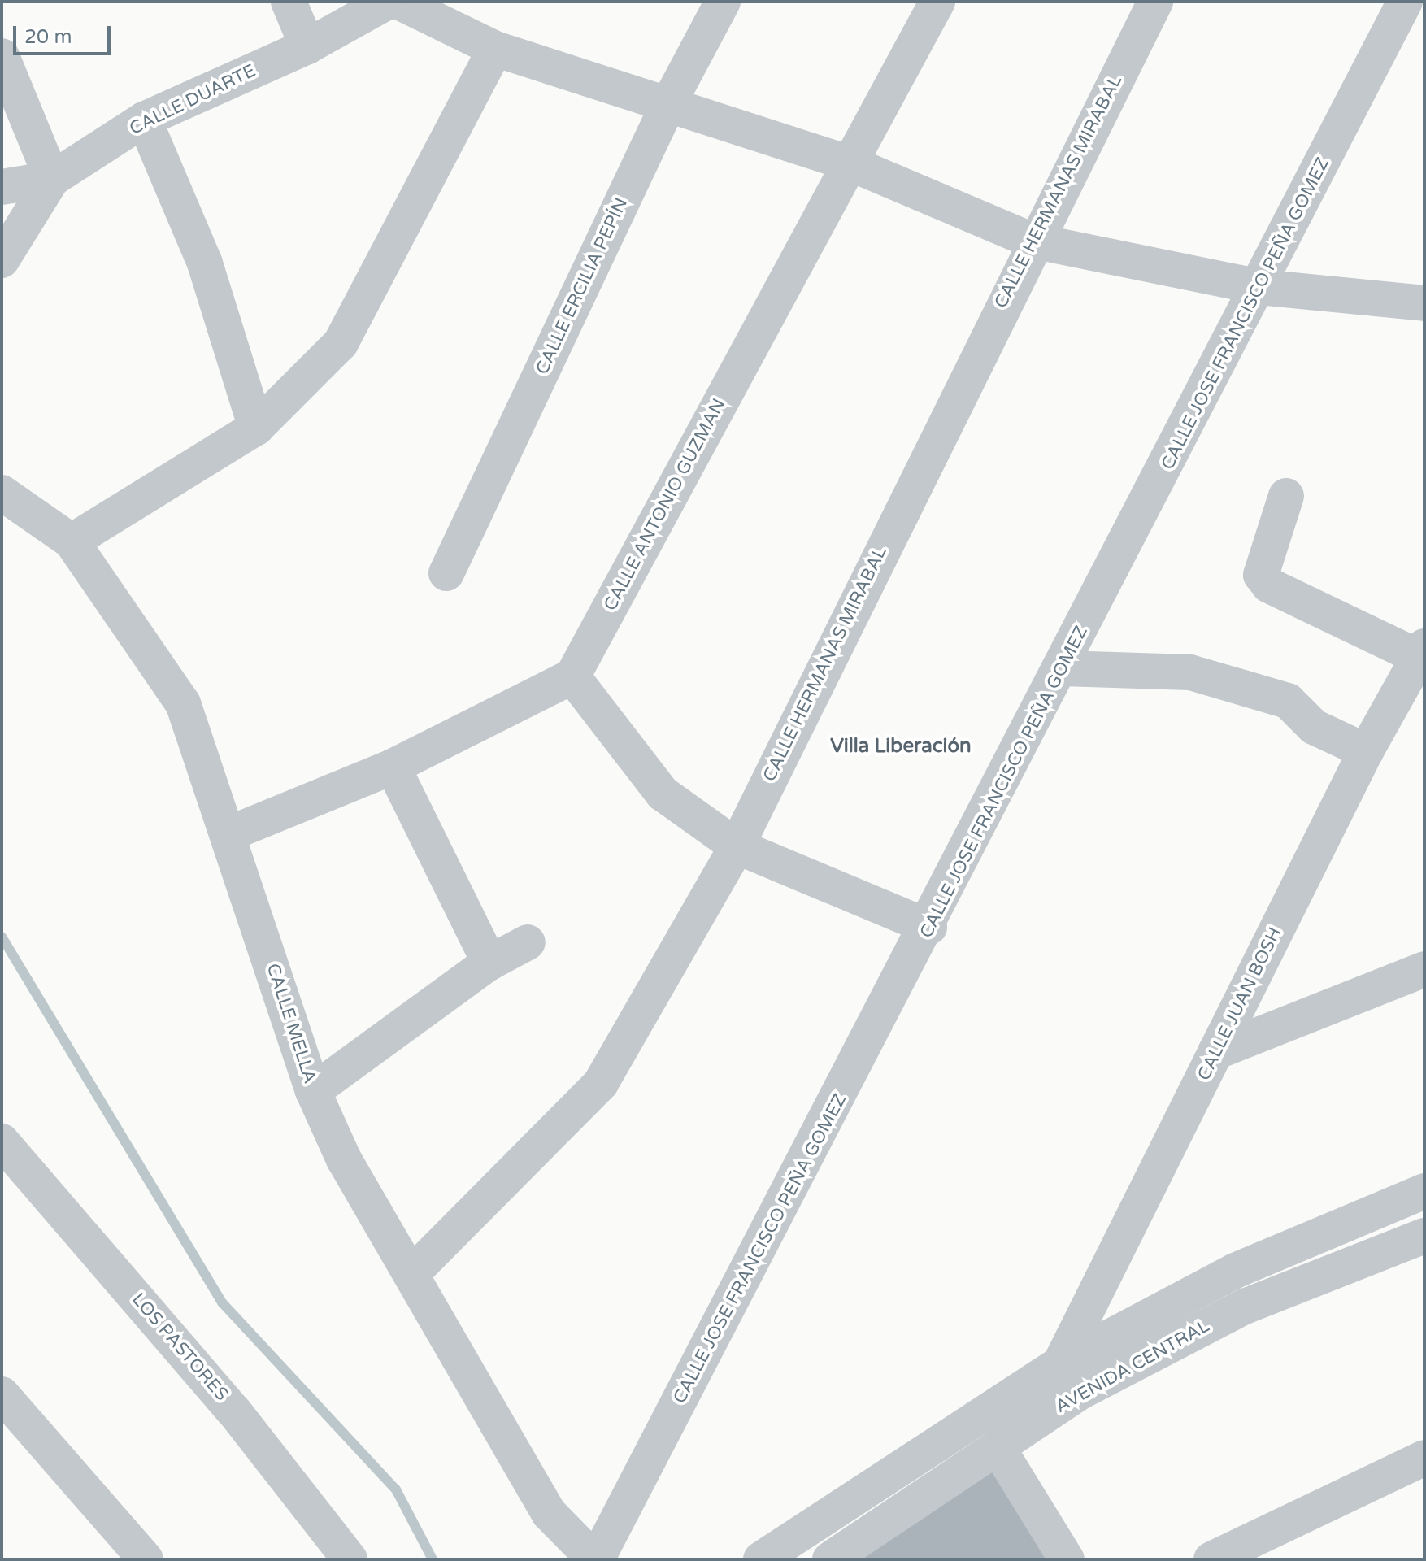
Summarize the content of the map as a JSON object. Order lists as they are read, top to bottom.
{
  "streets": {
    "street": [
      "CALLE DUARTE",
      "CALLE HERMANAS MIRABAL",
      "CALLE ERCILIA PEPÍN",
      "CALLE JOSE FRANCISCO PEÑA GOMEZ",
      "CALLE ANTONIO GUZMAN",
      "CALLE JUAN BOSH",
      "CALLE MELLA",
      "LOS PASTORES",
      "AVENIDA CENTRAL"
    ]
  },
  "crossings": [
    ["CALLE HERMANAS MIRABAL", "CALLE MELLA"],
    ["CALLE JOSE FRANCISCO PEÑA GOMEZ", "CALLE MELLA"],
    ["CALLE JUAN BOSH", "AVENIDA CENTRAL"]
  ],
  "districts": ["Villa Liberación"],
  "scale_bar": "20 m"
}
